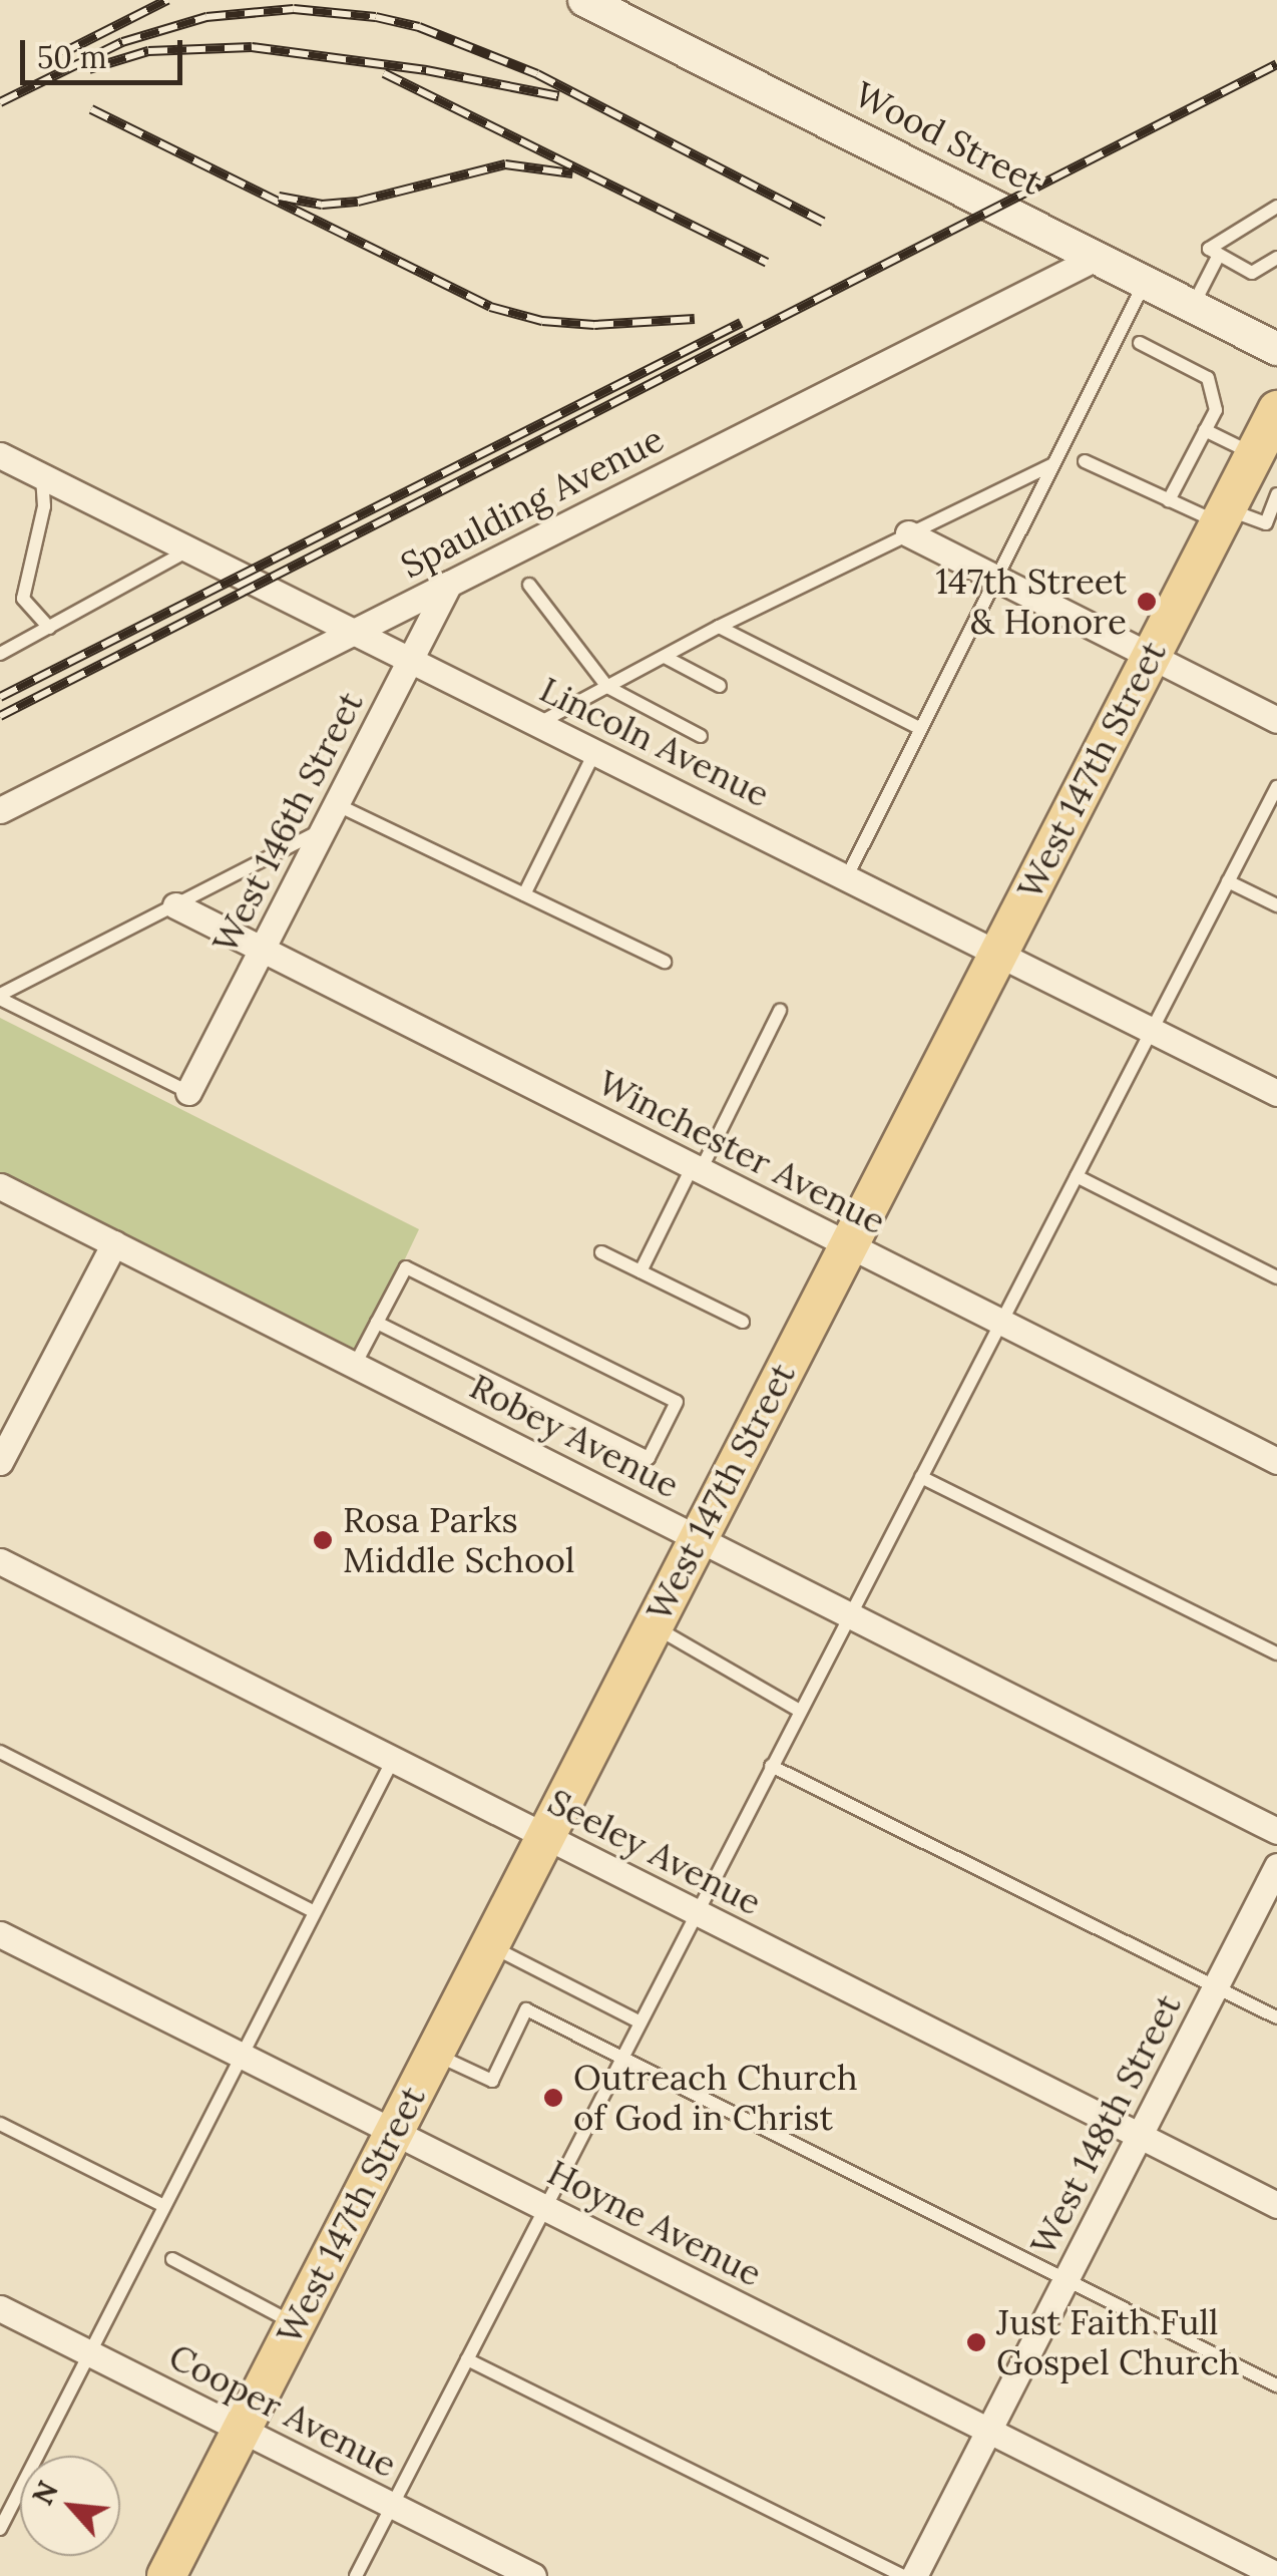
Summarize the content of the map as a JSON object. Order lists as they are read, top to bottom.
{
  "streets": {
    "main road": ["Wood Street", "West 147th Street"],
    "street": [
      "Spaulding Avenue",
      "Lincoln Avenue",
      "West 146th Street",
      "Winchester Avenue",
      "Robey Avenue",
      "Seeley Avenue",
      "West 148th Street",
      "Hoyne Avenue",
      "Cooper Avenue"
    ]
  },
  "crossings": [
    ["Wood Street", "Spaulding Avenue"],
    ["Spaulding Avenue", "Lincoln Avenue"],
    ["Spaulding Avenue", "West 146th Street"],
    ["Lincoln Avenue", "West 147th Street"],
    ["Lincoln Avenue", "West 146th Street"],
    ["West 147th Street", "Winchester Avenue"],
    ["West 147th Street", "Robey Avenue"],
    ["West 147th Street", "Seeley Avenue"],
    ["West 147th Street", "Hoyne Avenue"],
    ["West 147th Street", "Cooper Avenue"],
    ["West 146th Street", "Winchester Avenue"],
    ["Seeley Avenue", "West 148th Street"],
    ["West 148th Street", "Hoyne Avenue"]
  ],
  "places": [
    "147th Street & Honore",
    "Rosa Parks Middle School",
    "Outreach Church of God in Christ",
    "Just Faith Full Gospel Church"
  ],
  "scale_bar": "50 m",
  "north": "top left"
}
